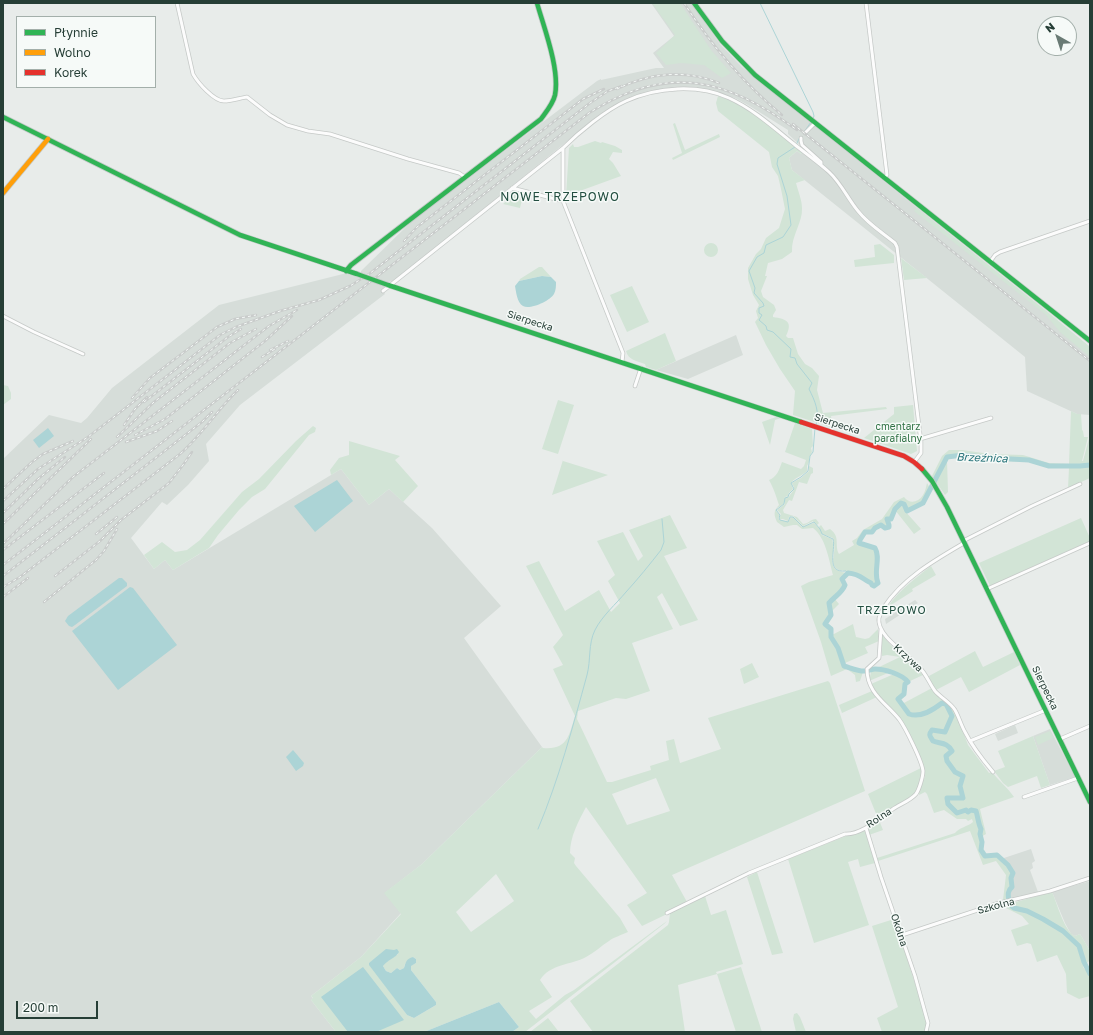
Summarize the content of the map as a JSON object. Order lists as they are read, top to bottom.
{
  "streets": {
    "street": [
      "Sierpecka",
      "Krzywa",
      "Rolna",
      "Szkolna",
      "Okólna"
    ]
  },
  "crossings": [
    ["Krzywa", "Rolna"],
    ["Rolna", "Okólna"],
    ["Szkolna", "Okólna"]
  ],
  "districts": ["NOWE TRZEPOWO", "TRZEPOWO"],
  "water": ["Brzeźnica"],
  "parks": ["cmentarz parafialny"],
  "legend": ["Płynnie", "Wolno", "Korek"],
  "scale_bar": "200 m",
  "north": "top left"
}
